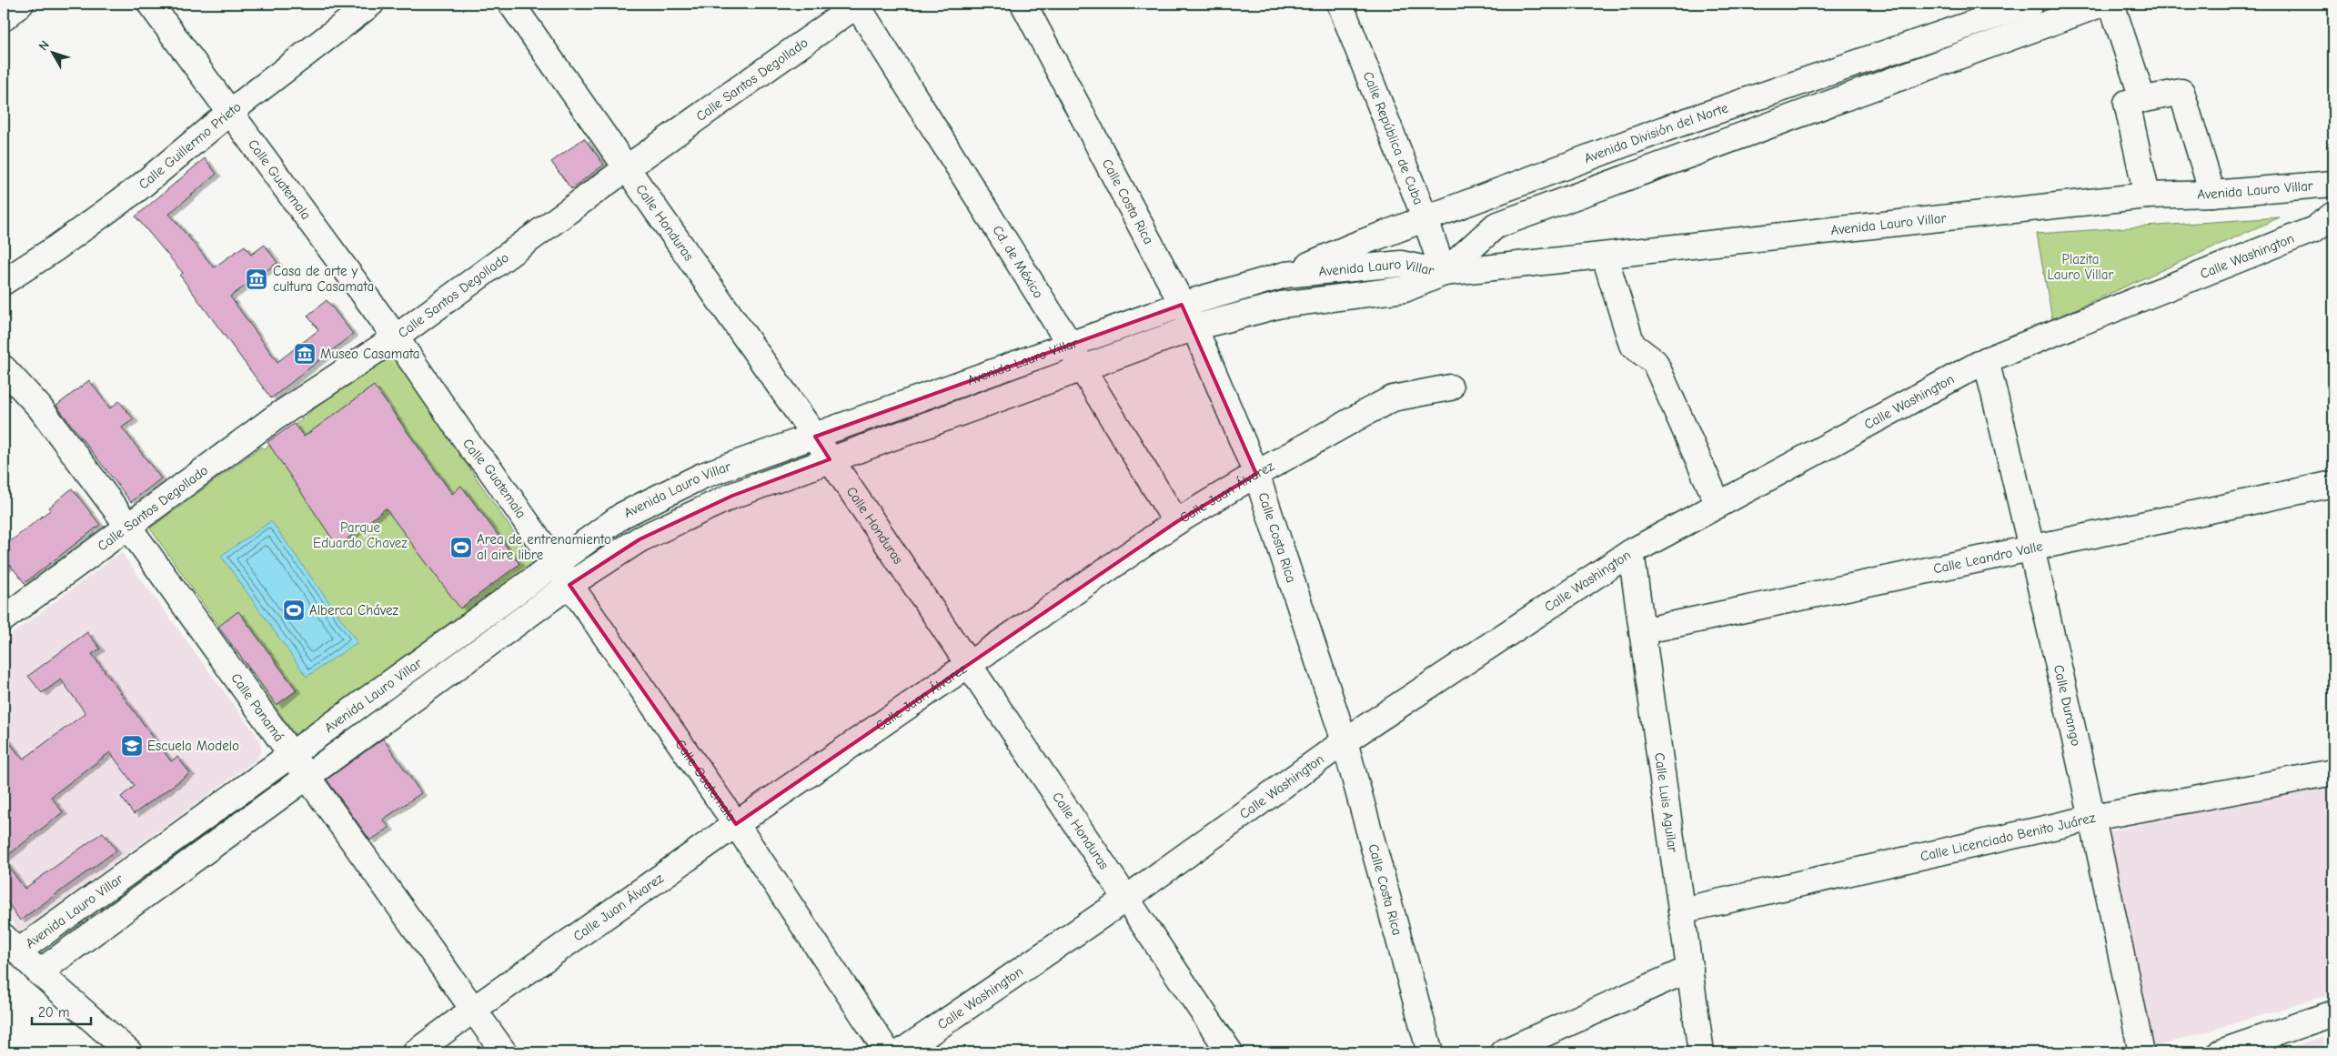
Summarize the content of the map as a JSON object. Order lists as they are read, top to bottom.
{
  "streets": {
    "street": [
      "Calle Santos Degollado",
      "Avenida División del Norte",
      "Calle República de Cuba",
      "Calle Guillermo Prieto",
      "Calle Guatemala",
      "Avenida Lauro Villar",
      "Calle Costa Rica",
      "Calle Honduras",
      "Calle Washington",
      "Cd. de México",
      "Calle Juan Álvarez",
      "Calle Leandro Valle",
      "Calle Durango",
      "Calle Panamá",
      "Calle Luis Aguilar",
      "Calle Licenciado Benito Juárez"
    ]
  },
  "crossings": [
    ["Calle Santos Degollado", "Calle Guatemala"],
    ["Calle Santos Degollado", "Calle Honduras"],
    ["Calle Santos Degollado", "Cd. de México"],
    ["Calle Santos Degollado", "Calle Panamá"],
    ["Avenida División del Norte", "Calle República de Cuba"],
    ["Avenida División del Norte", "Avenida Lauro Villar"],
    ["Calle República de Cuba", "Avenida Lauro Villar"],
    ["Calle Guillermo Prieto", "Calle Guatemala"],
    ["Calle Guatemala", "Avenida Lauro Villar"],
    ["Calle Guatemala", "Calle Juan Álvarez"],
    ["Avenida Lauro Villar", "Calle Costa Rica"],
    ["Avenida Lauro Villar", "Calle Honduras"],
    ["Avenida Lauro Villar", "Cd. de México"],
    ["Avenida Lauro Villar", "Calle Panamá"],
    ["Calle Costa Rica", "Calle Washington"],
    ["Calle Costa Rica", "Calle Juan Álvarez"],
    ["Calle Honduras", "Calle Washington"],
    ["Calle Honduras", "Calle Juan Álvarez"],
    ["Calle Washington", "Calle Durango"],
    ["Calle Washington", "Calle Luis Aguilar"],
    ["Cd. de México", "Calle Juan Álvarez"],
    ["Calle Juan Álvarez", "Calle Panamá"],
    ["Calle Leandro Valle", "Calle Durango"],
    ["Calle Leandro Valle", "Calle Luis Aguilar"],
    ["Calle Durango", "Calle Licenciado Benito Juárez"],
    ["Calle Luis Aguilar", "Calle Licenciado Benito Juárez"]
  ],
  "parks": ["Plazita Lauro Villar", "Parque Eduardo Chavez"],
  "places": {
    "museum": ["Casa de arte y cultura Casamata", "Museo Casamata"],
    "sports": ["Area de entrenamiento al aire libre", "Alberca Chávez"],
    "school or university": ["Escuela Modelo"]
  },
  "scale_bar": "20 m",
  "north": "top left"
}
